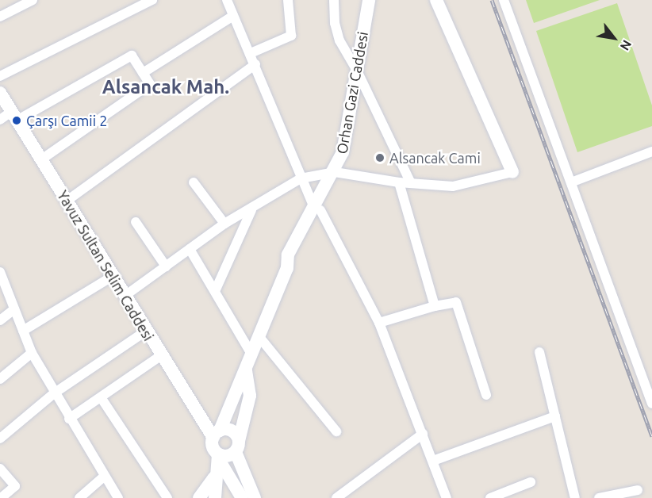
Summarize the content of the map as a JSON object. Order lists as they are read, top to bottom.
{
  "streets": {
    "street": ["Orhan Gazi Caddesi", "Yavuz Sultan Selim Caddesi"]
  },
  "crossings": [
    ["Orhan Gazi Caddesi", "Yavuz Sultan Selim Caddesi"]
  ],
  "districts": ["Alsancak Mah."],
  "places": ["Çarşı Camii 2", "Alsancak Cami"],
  "north": "bottom right"
}
